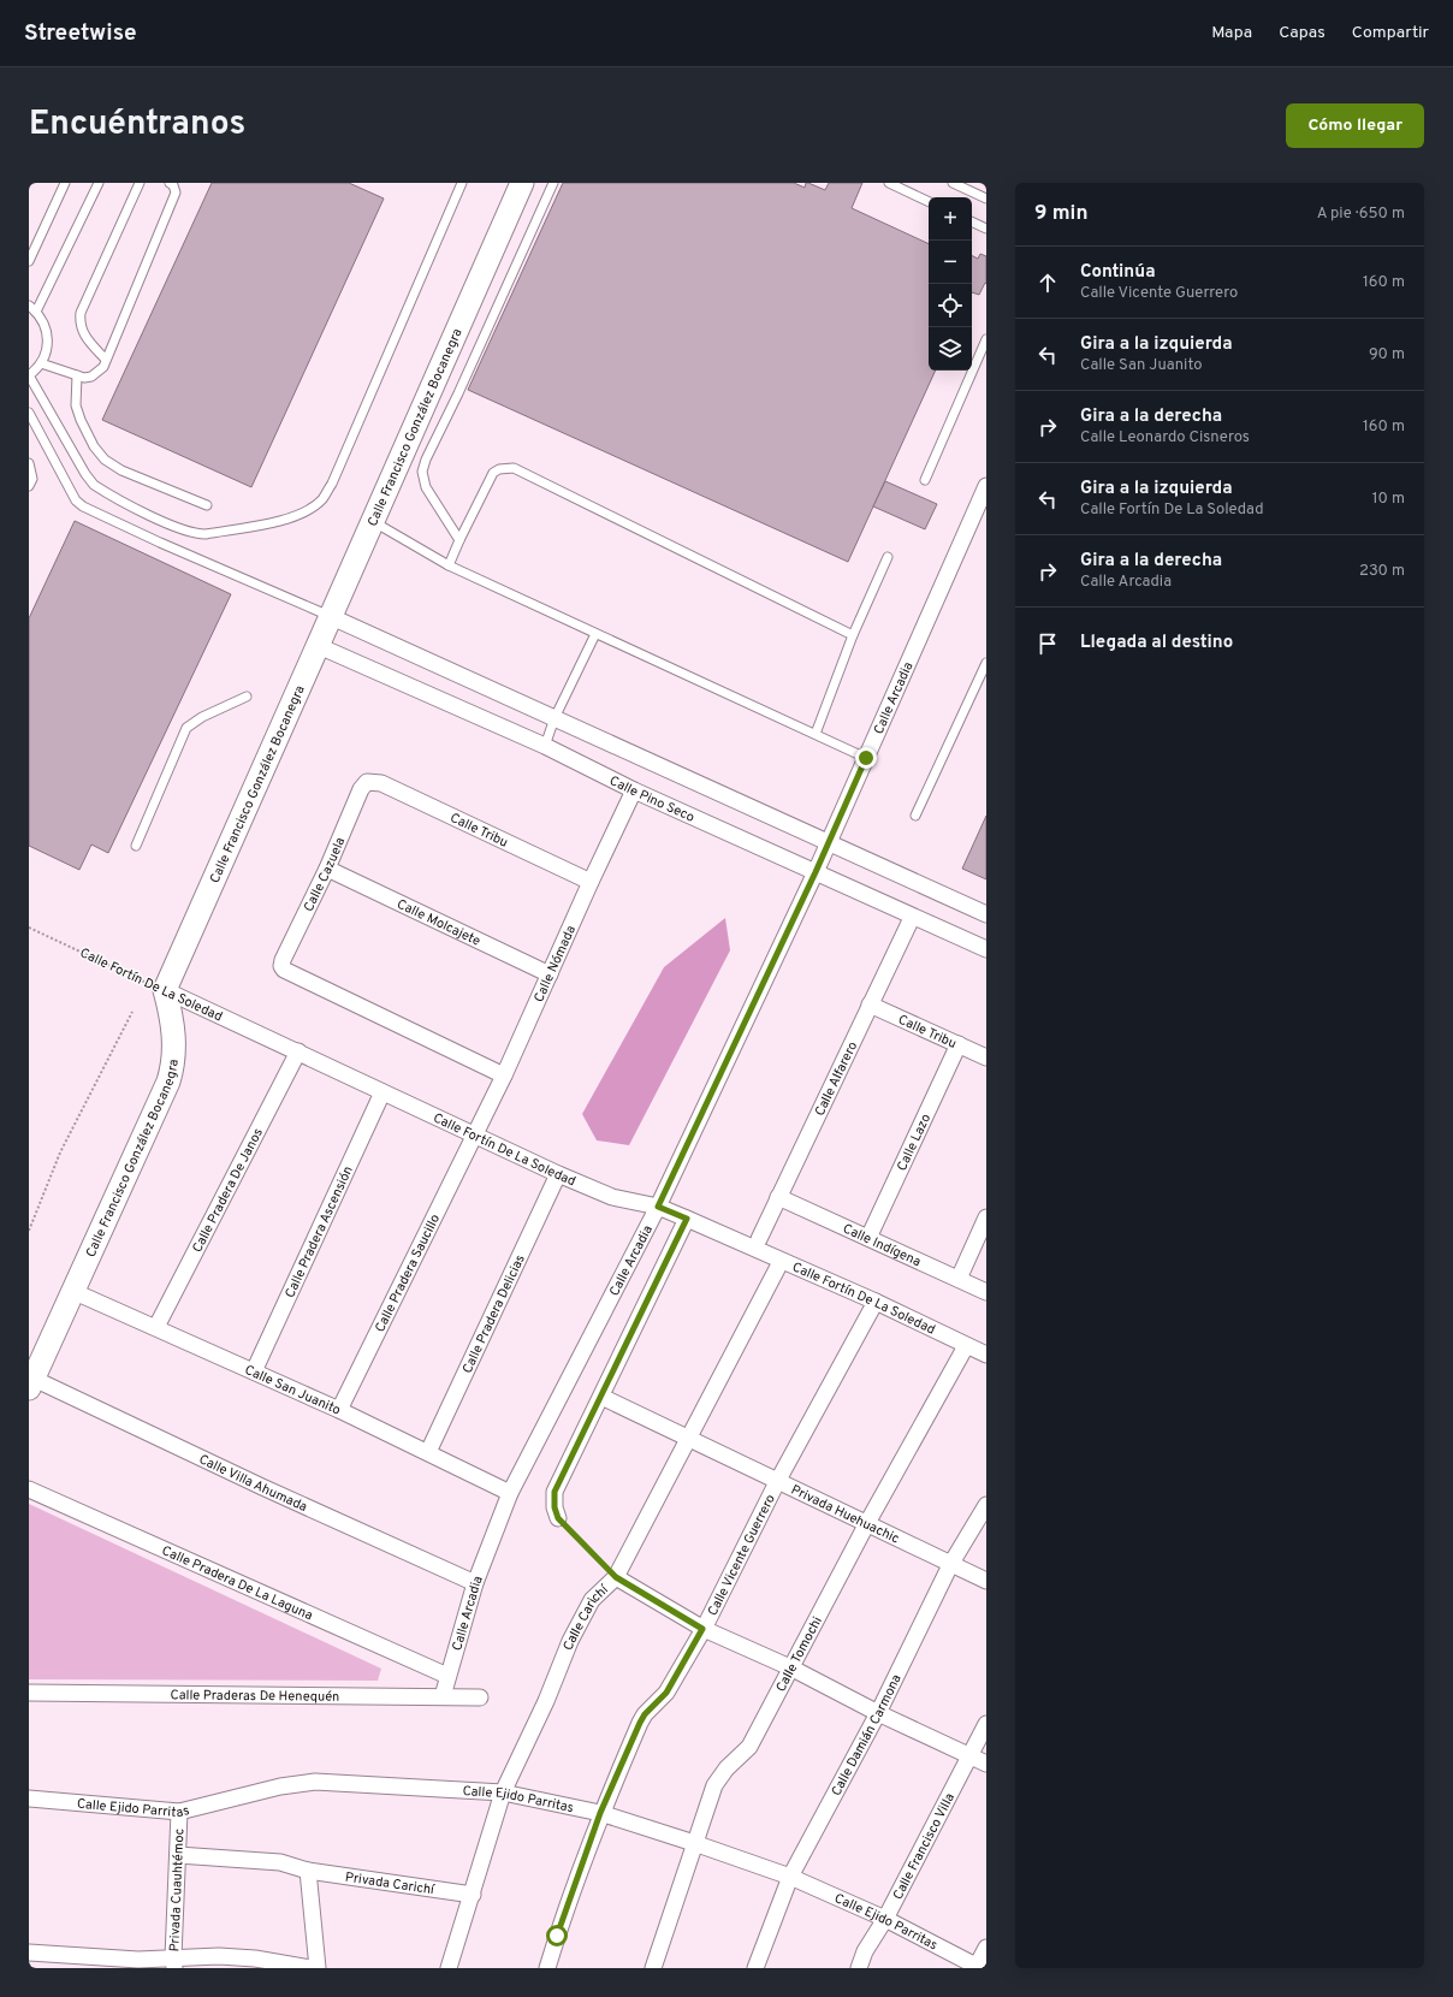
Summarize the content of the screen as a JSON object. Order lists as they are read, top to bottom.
{
  "streets": {
    "street": [
      "Calle Francisco González Bocanegra",
      "Calle Arcadia",
      "Calle Pino Seco",
      "Calle Tribu",
      "Calle Cazuela",
      "Calle Molcajete",
      "Calle Nómada",
      "Calle Fortín De La Soledad",
      "Calle Alfarero",
      "Calle Lazo",
      "Calle Pradera De Janos",
      "Calle Pradera Ascensión",
      "Calle Indígena",
      "Calle Pradera Saucillo",
      "Calle Pradera Delicias",
      "Calle San Juanito",
      "Calle Villa Ahumada",
      "Privada Huehuachic",
      "Calle Vicente Guerrero",
      "Calle Pradera De La Laguna",
      "Calle Carichí",
      "Calle Tomochi",
      "Calle Praderas De Henequén",
      "Calle Damián Carmona",
      "Calle Ejido Parritas",
      "Calle Francisco Villa",
      "Privada Carichí",
      "Privada Cuauhtémoc"
    ]
  },
  "crossings": [
    ["Calle Francisco González Bocanegra", "Calle Pino Seco"],
    ["Calle Francisco González Bocanegra", "Calle Fortín De La Soledad"],
    ["Calle Francisco González Bocanegra", "Calle San Juanito"],
    ["Calle Francisco González Bocanegra", "Calle Villa Ahumada"],
    ["Calle Arcadia", "Calle Pino Seco"],
    ["Calle Arcadia", "Calle Fortín De La Soledad"],
    ["Calle Arcadia", "Calle San Juanito"],
    ["Calle Arcadia", "Calle Villa Ahumada"],
    ["Calle Arcadia", "Calle Pradera De La Laguna"],
    ["Calle Arcadia", "Calle Praderas De Henequén"],
    ["Calle Pino Seco", "Calle Nómada"],
    ["Calle Pino Seco", "Calle Alfarero"],
    ["Calle Tribu", "Calle Cazuela"],
    ["Calle Tribu", "Calle Nómada"],
    ["Calle Tribu", "Calle Alfarero"],
    ["Calle Tribu", "Calle Lazo"],
    ["Calle Cazuela", "Calle Molcajete"],
    ["Calle Cazuela", "Calle Nómada"],
    ["Calle Molcajete", "Calle Nómada"],
    ["Calle Nómada", "Calle Fortín De La Soledad"],
    ["Calle Nómada", "Calle Pradera Saucillo"],
    ["Calle Fortín De La Soledad", "Calle Pradera De Janos"],
    ["Calle Fortín De La Soledad", "Calle Pradera Ascensión"],
    ["Calle Fortín De La Soledad", "Calle Pradera Saucillo"],
    ["Calle Fortín De La Soledad", "Calle Pradera Delicias"],
    ["Calle Fortín De La Soledad", "Calle Vicente Guerrero"],
    ["Calle Fortín De La Soledad", "Calle Carichí"],
    ["Calle Fortín De La Soledad", "Calle Tomochi"],
    ["Calle Alfarero", "Calle Indígena"],
    ["Calle Lazo", "Calle Indígena"],
    ["Calle Pradera De Janos", "Calle San Juanito"],
    ["Calle Pradera Ascensión", "Calle San Juanito"],
    ["Calle Pradera Saucillo", "Calle San Juanito"],
    ["Calle Pradera Delicias", "Calle San Juanito"],
    ["Privada Huehuachic", "Calle Vicente Guerrero"],
    ["Privada Huehuachic", "Calle Carichí"],
    ["Privada Huehuachic", "Calle Tomochi"],
    ["Privada Huehuachic", "Calle Damián Carmona"],
    ["Calle Vicente Guerrero", "Calle Ejido Parritas"],
    ["Calle Carichí", "Calle Ejido Parritas"],
    ["Calle Carichí", "Privada Carichí"],
    ["Calle Tomochi", "Calle Ejido Parritas"],
    ["Calle Damián Carmona", "Calle Ejido Parritas"],
    ["Calle Ejido Parritas", "Calle Francisco Villa"],
    ["Calle Ejido Parritas", "Privada Cuauhtémoc"],
    ["Privada Carichí", "Privada Cuauhtémoc"]
  ],
  "page": {
    "header": "Streetwise",
    "nav": ["Mapa", "Capas", "Compartir"],
    "title": "Encuéntranos",
    "buttons": "Cómo llegar",
    "heading": ["9 min", "A pie · 650 m"],
    "map_buttons": ["+", "−"],
    "list": [
      ["Continúa", "Calle Vicente Guerrero", "160 m"],
      ["Gira a la izquierda", "Calle San Juanito", "90 m"],
      ["Gira a la derecha", "Calle Leonardo Cisneros", "160 m"],
      ["Gira a la izquierda", "Calle Fortín De La Soledad", "10 m"],
      ["Gira a la derecha", "Calle Arcadia", "230 m"],
      "Llegada al destino"
    ]
  }
}
